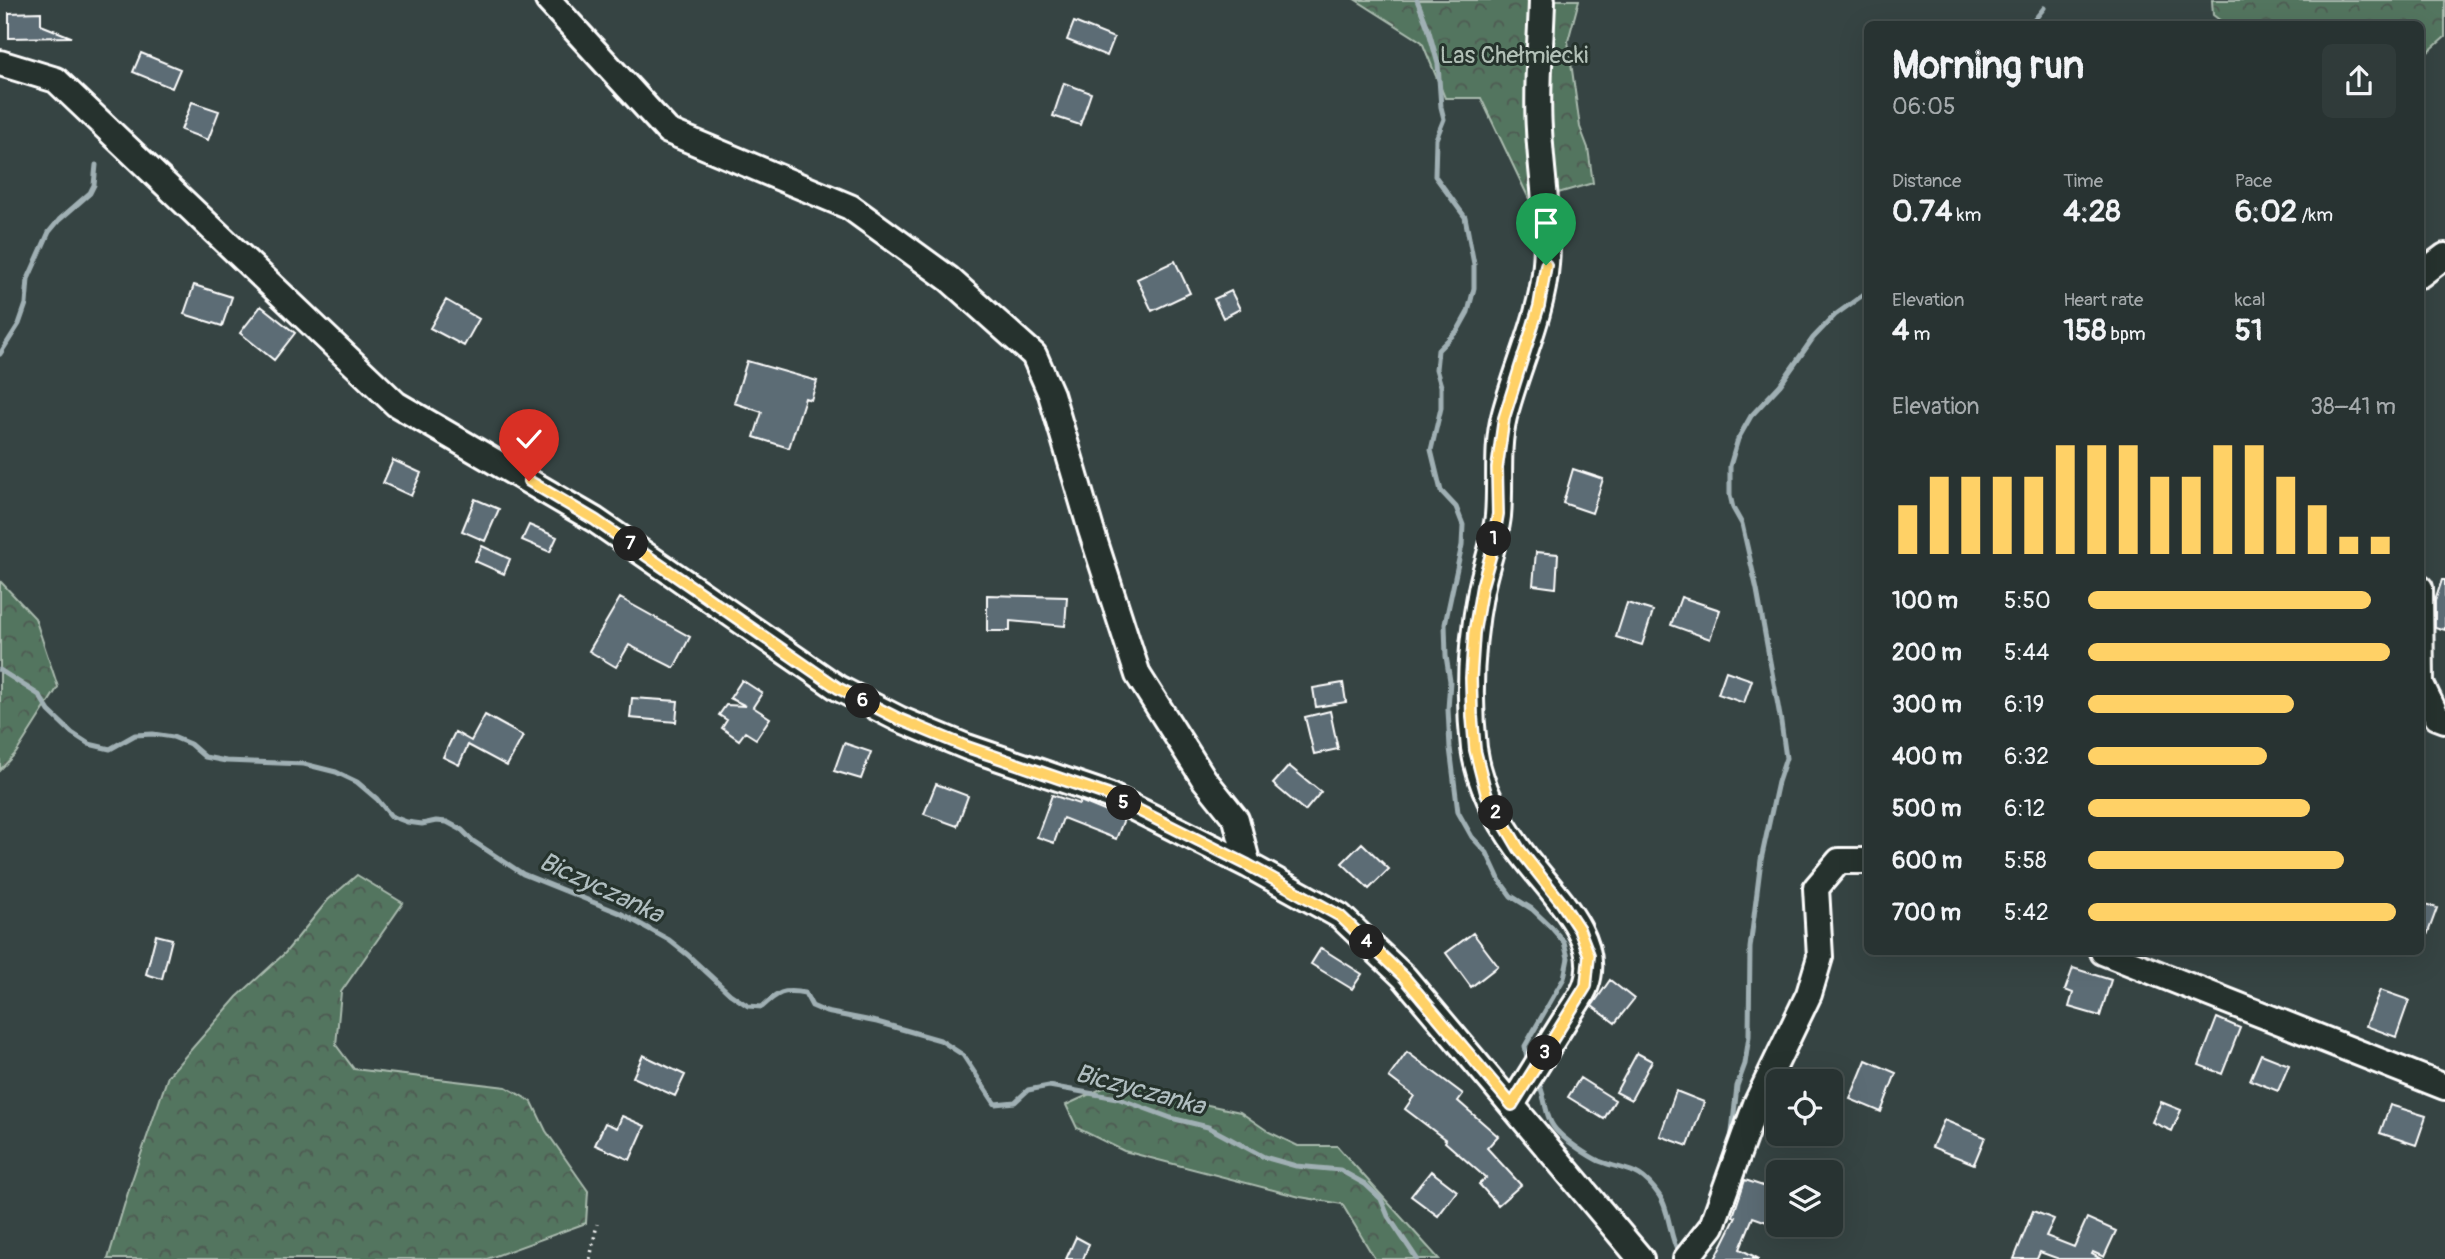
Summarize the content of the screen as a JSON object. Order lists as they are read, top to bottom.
{
  "water": ["Biczyczanka"],
  "parks": ["Las Chełmiecki"],
  "page": {
    "heading": ["Morning run", "06:05"],
    "stats": [
      ["Distance", "0.74 km"],
      ["Time", "4:28"],
      ["Pace", "6:02 /km"],
      ["Elevation", "4 m"],
      ["Heart rate", "158 bpm"],
      ["kcal", "51"]
    ],
    "chart": ["Elevation", "38–41 m"],
    "pins": [
      "1",
      "7",
      "6",
      "5",
      "2",
      "4",
      "3"
    ],
    "list": [
      {
        "name": "100 m",
        "note": "5:50"
      },
      {
        "name": "200 m",
        "note": "5:44"
      },
      {
        "name": "300 m",
        "note": "6:19"
      },
      {
        "name": "400 m",
        "note": "6:32"
      },
      {
        "name": "500 m",
        "note": "6:12"
      },
      {
        "name": "600 m",
        "note": "5:58"
      },
      {
        "name": "700 m",
        "note": "5:42"
      }
    ]
  }
}
